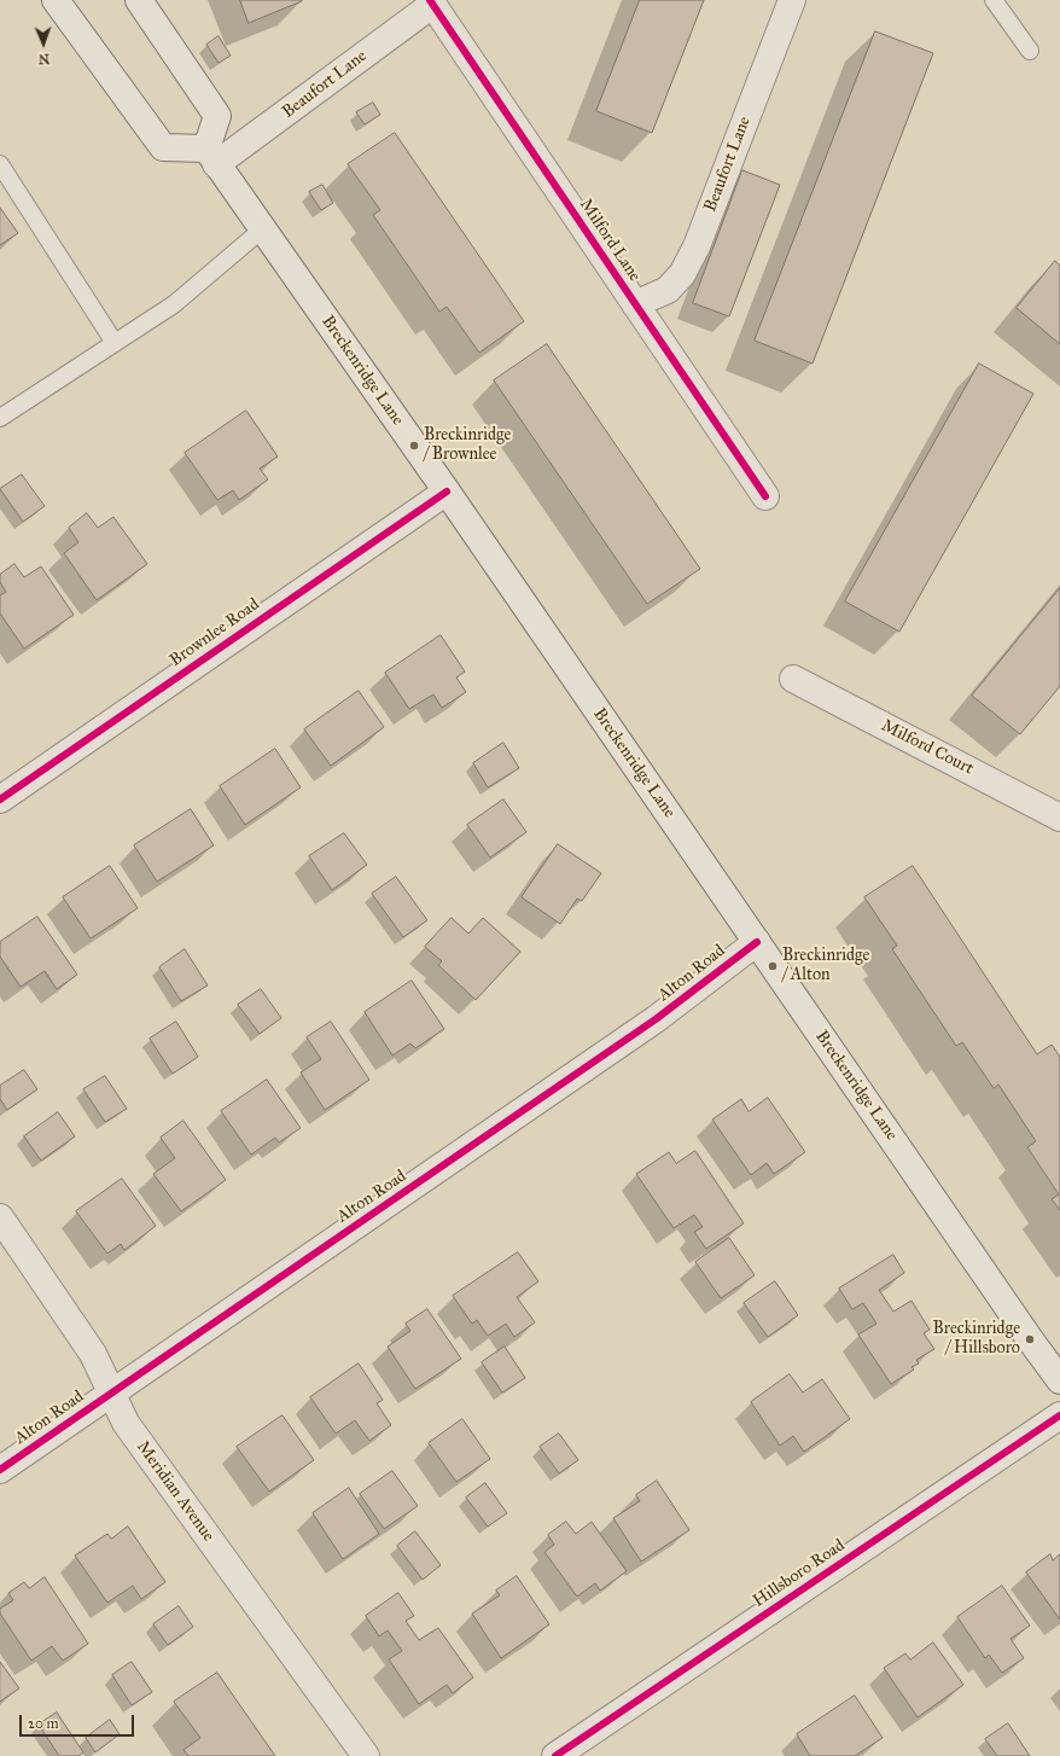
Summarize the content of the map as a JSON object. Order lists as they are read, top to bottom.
{
  "streets": {
    "street": [
      "Beaufort Lane",
      "Milford Lane",
      "Breckenridge Lane",
      "Brownlee Road",
      "Milford Court",
      "Alton Road",
      "Meridian Avenue",
      "Hillsboro Road"
    ]
  },
  "crossings": [
    ["Beaufort Lane", "Milford Lane"],
    ["Beaufort Lane", "Breckenridge Lane"],
    ["Breckenridge Lane", "Brownlee Road"],
    ["Breckenridge Lane", "Alton Road"],
    ["Alton Road", "Meridian Avenue"]
  ],
  "places": ["Breckinridge / Brownlee", "Breckinridge / Alton", "Breckinridge / Hillsboro"],
  "scale_bar": "20 m",
  "north": "bottom"
}
